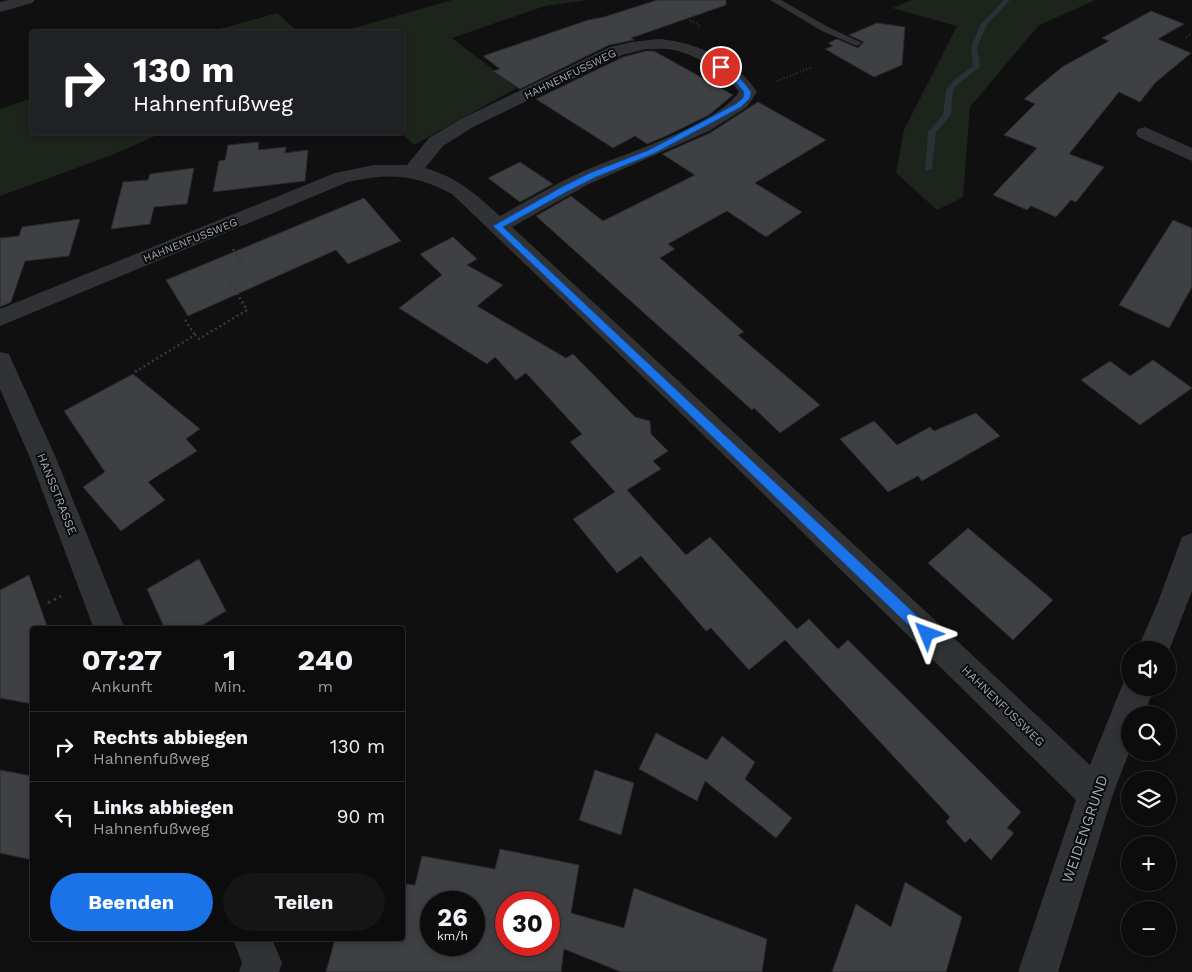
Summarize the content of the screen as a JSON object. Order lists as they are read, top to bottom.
{
  "streets": {
    "street": ["HAHNENFUSSWEG", "HANSSTRASSE", "WEIDENGRUND"]
  },
  "crossings": [
    ["HAHNENFUSSWEG", "WEIDENGRUND"]
  ],
  "page": {
    "turn": ["130 m", "Hahnenfußweg"],
    "eta": [
      "07:27",
      "Ankunft",
      "1",
      "Min.",
      "240",
      "m"
    ],
    "map_buttons": ["+", "−"],
    "list": [
      {
        "name": "Rechts abbiegen",
        "note": "Hahnenfußweg",
        "value": "130 m"
      },
      {
        "name": "Links abbiegen",
        "note": "Hahnenfußweg",
        "value": "90 m"
      }
    ],
    "buttons": ["Beenden", "Teilen"],
    "speed": "26 km/h",
    "limit": "30"
  }
}
